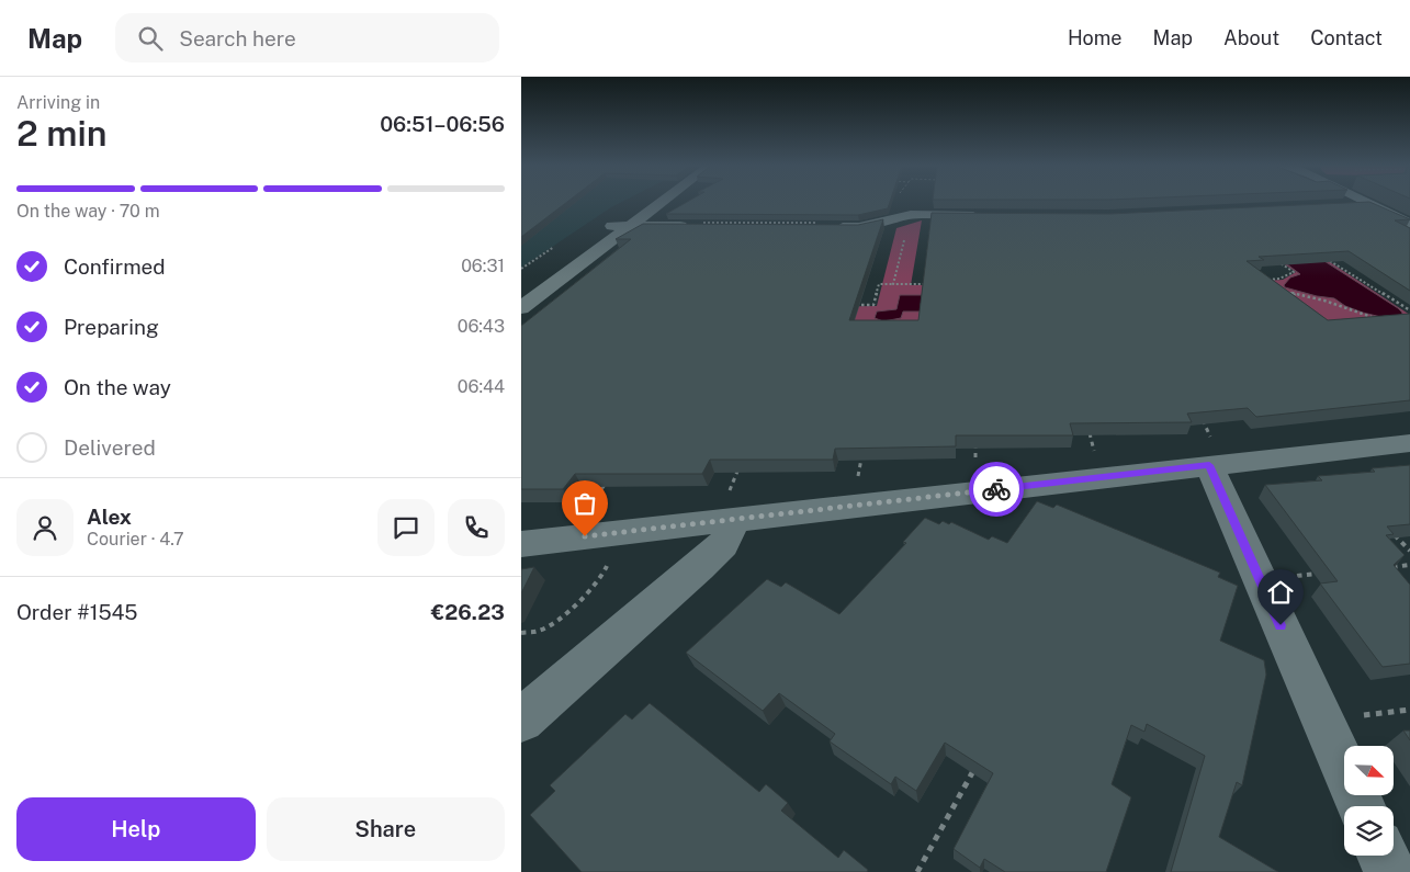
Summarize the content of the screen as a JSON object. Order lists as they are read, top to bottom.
{
  "north": "bottom right",
  "page": {
    "header": "Map",
    "search": "Search here",
    "nav": [
      "Home",
      "Map",
      "About",
      "Contact"
    ],
    "heading": ["2 min", "Arriving in", "06:51–06:56"],
    "panel": [
      "Alex",
      "Courier · 4.7",
      "Order #1545",
      "€26.23"
    ],
    "bar": "On the way · 70 m",
    "list": [
      ["Confirmed", "06:31"],
      ["Preparing", "06:43"],
      ["On the way", "06:44"],
      "Delivered"
    ],
    "buttons": ["Help", "Share"]
  }
}
